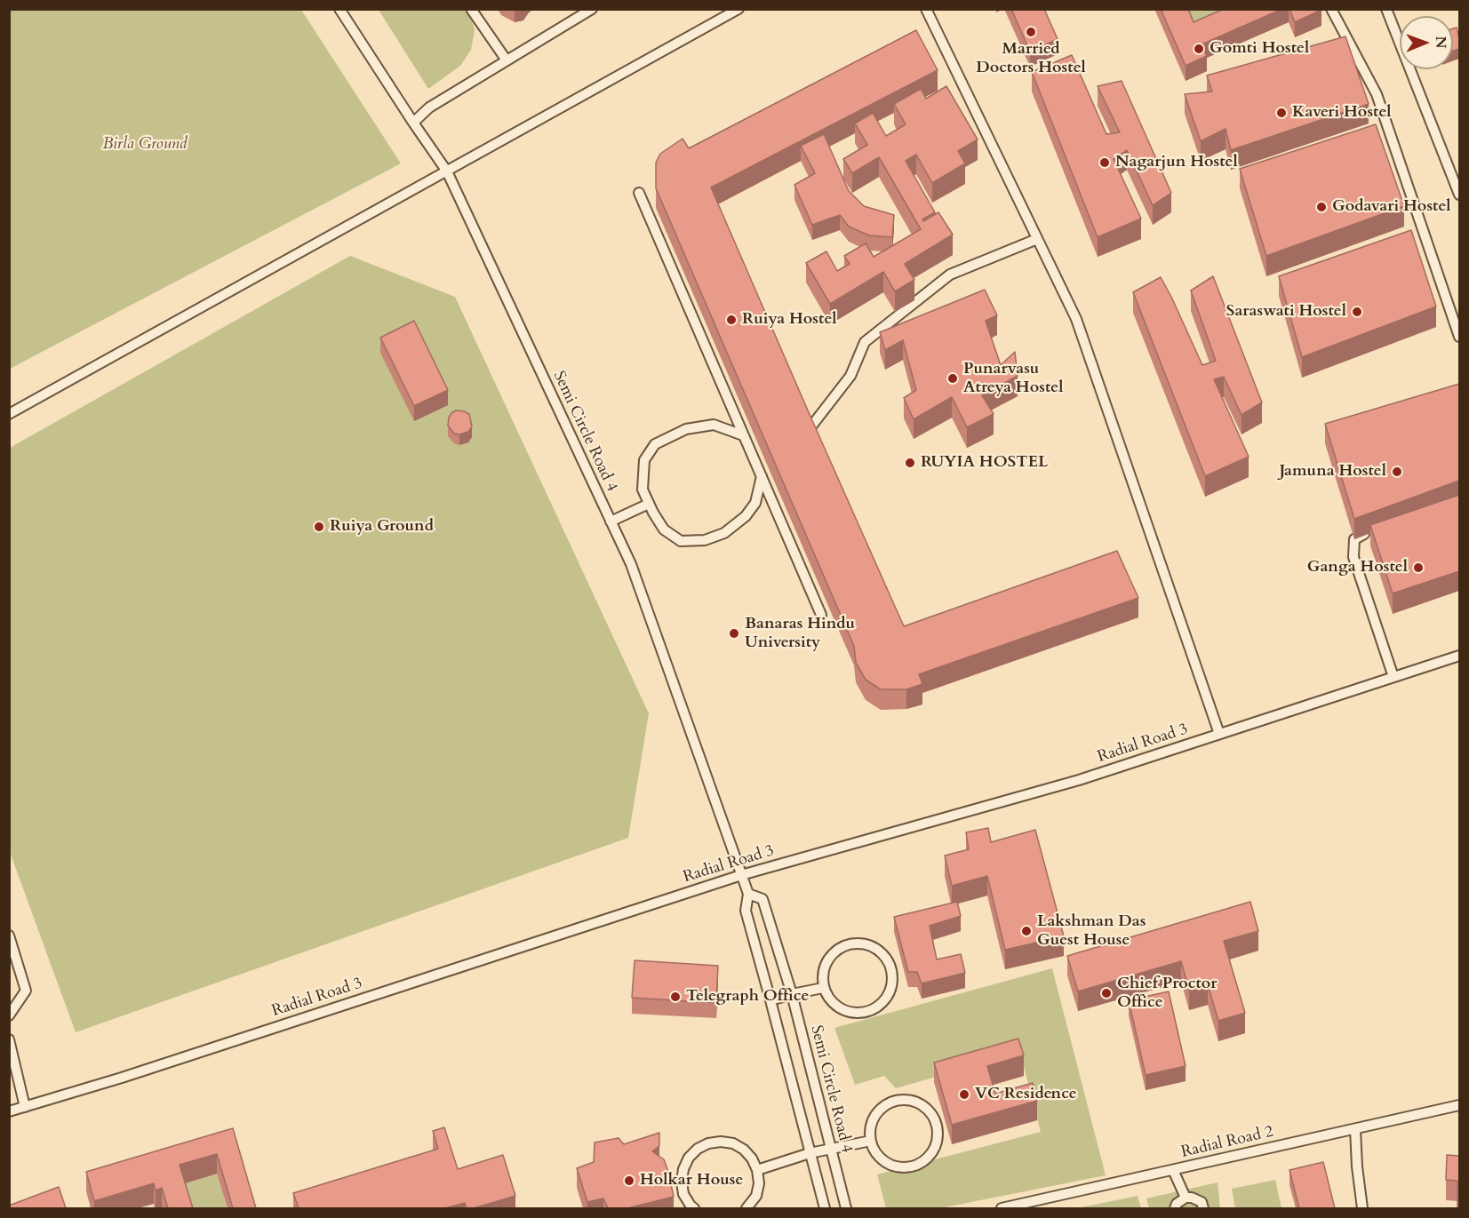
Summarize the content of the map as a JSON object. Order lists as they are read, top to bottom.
{
  "streets": {
    "lane": ["Semi Circle Road 4", "Radial Road 3", "Radial Road 2"]
  },
  "crossings": [
    ["Semi Circle Road 4", "Radial Road 3"]
  ],
  "parks": ["Birla Ground"],
  "places": [
    "Married Doctors Hostel",
    "Gomti Hostel",
    "Kaveri Hostel",
    "Nagarjun Hostel",
    "Godavari Hostel",
    "Saraswati Hostel",
    "Ruiya Hostel",
    "Punarvasu Atreya Hostel",
    "RUYIA HOSTEL",
    "Jamuna Hostel",
    "Ruiya Ground",
    "Ganga Hostel",
    "Banaras Hindu University",
    "Lakshman Das Guest House",
    "Chief Proctor Office",
    "Telegraph Office",
    "VC Residence",
    "Holkar House"
  ],
  "north": "right"
}
